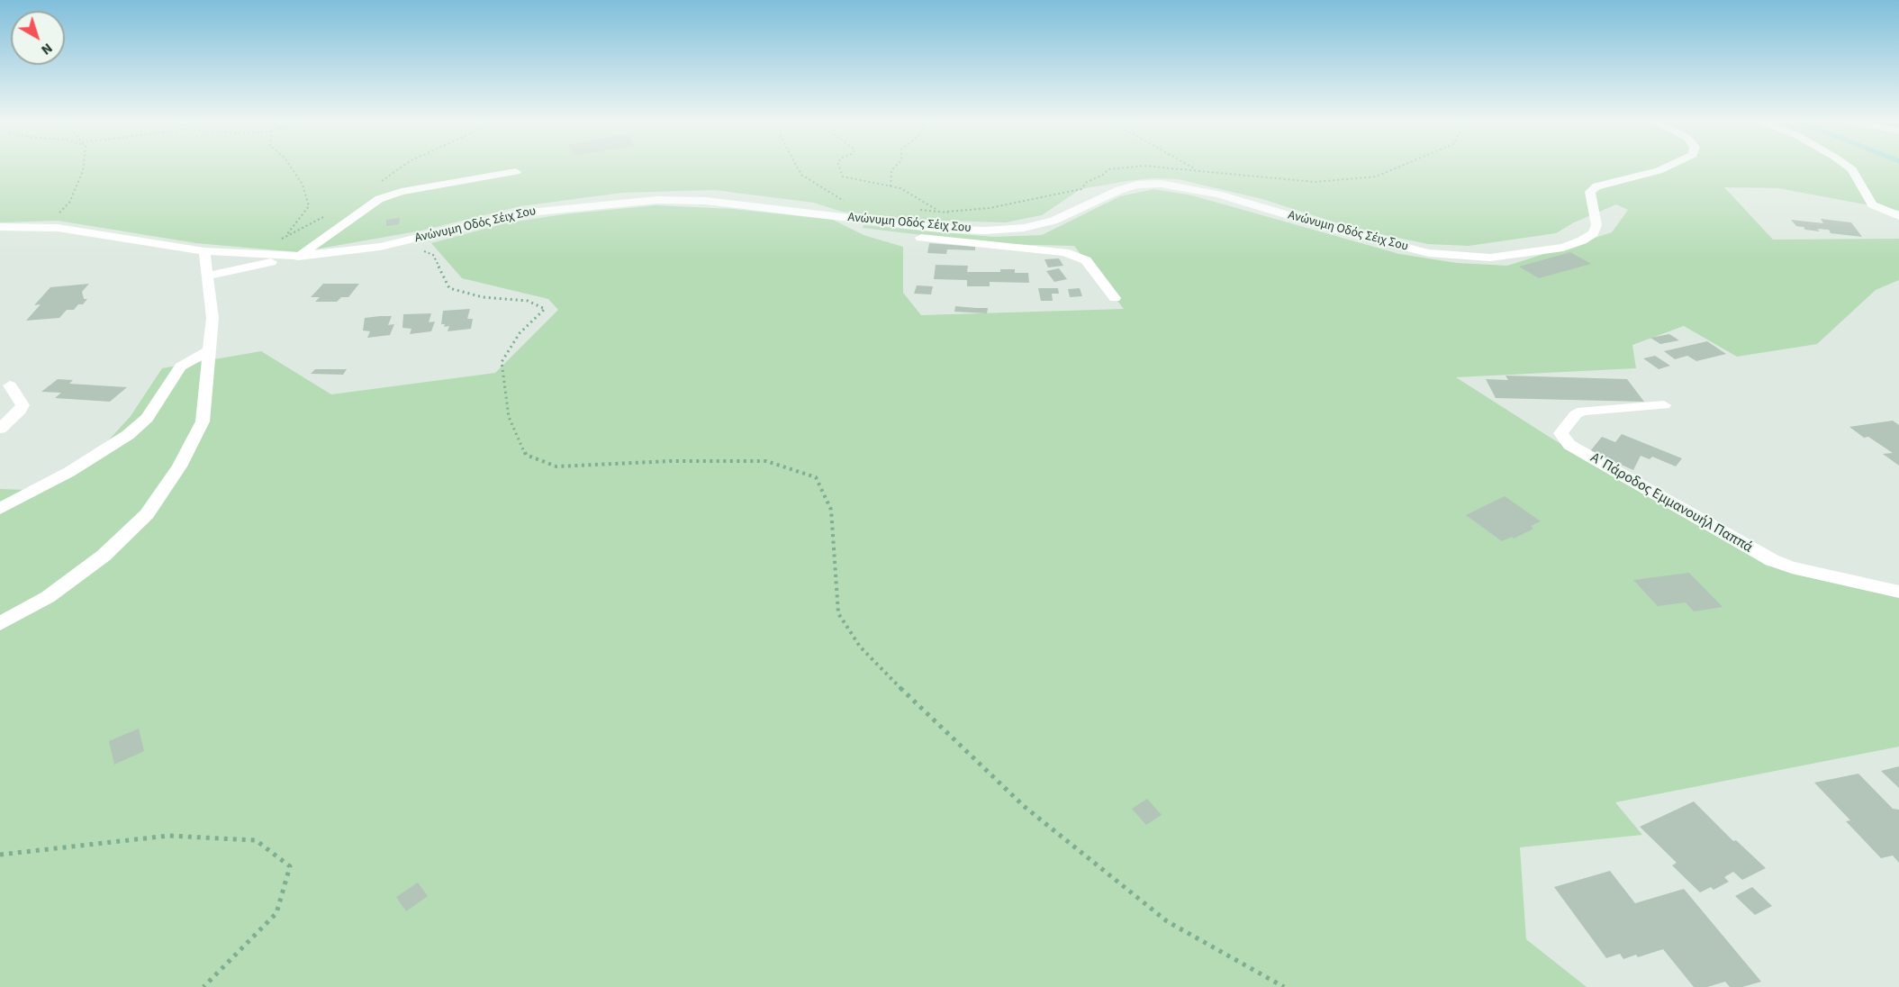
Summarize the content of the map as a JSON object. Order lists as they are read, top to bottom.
{
  "streets": {
    "street": ["Ανώνυμη Οδός Σέιχ Σου", "Α' Πάροδος Εμμανουήλ Παππά"]
  },
  "north": "bottom right"
}
